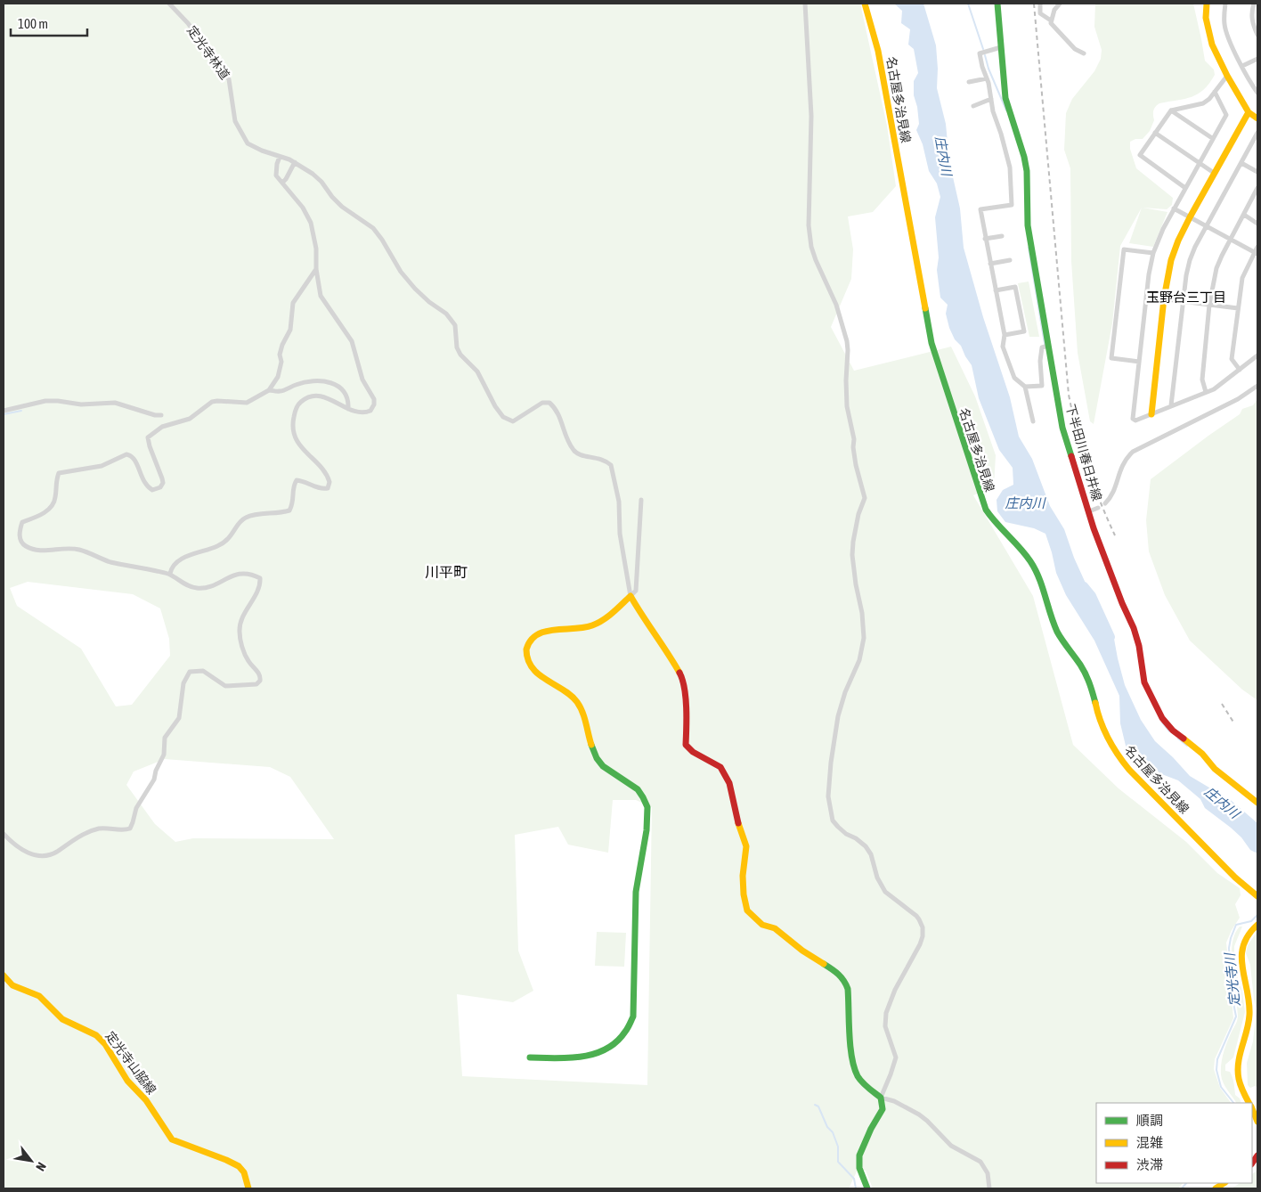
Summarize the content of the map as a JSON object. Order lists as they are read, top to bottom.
{
  "streets": {
    "main road": ["名古屋多治見線", "下半田川春日井線", "定光寺山脇線"],
    "street": ["定光寺林道"]
  },
  "districts": ["玉野台三丁目", "川平町"],
  "water": ["庄内川", "定光寺川"],
  "legend": ["順調", "混雑", "渋滞"],
  "scale_bar": "100 m",
  "north": "bottom right"
}
